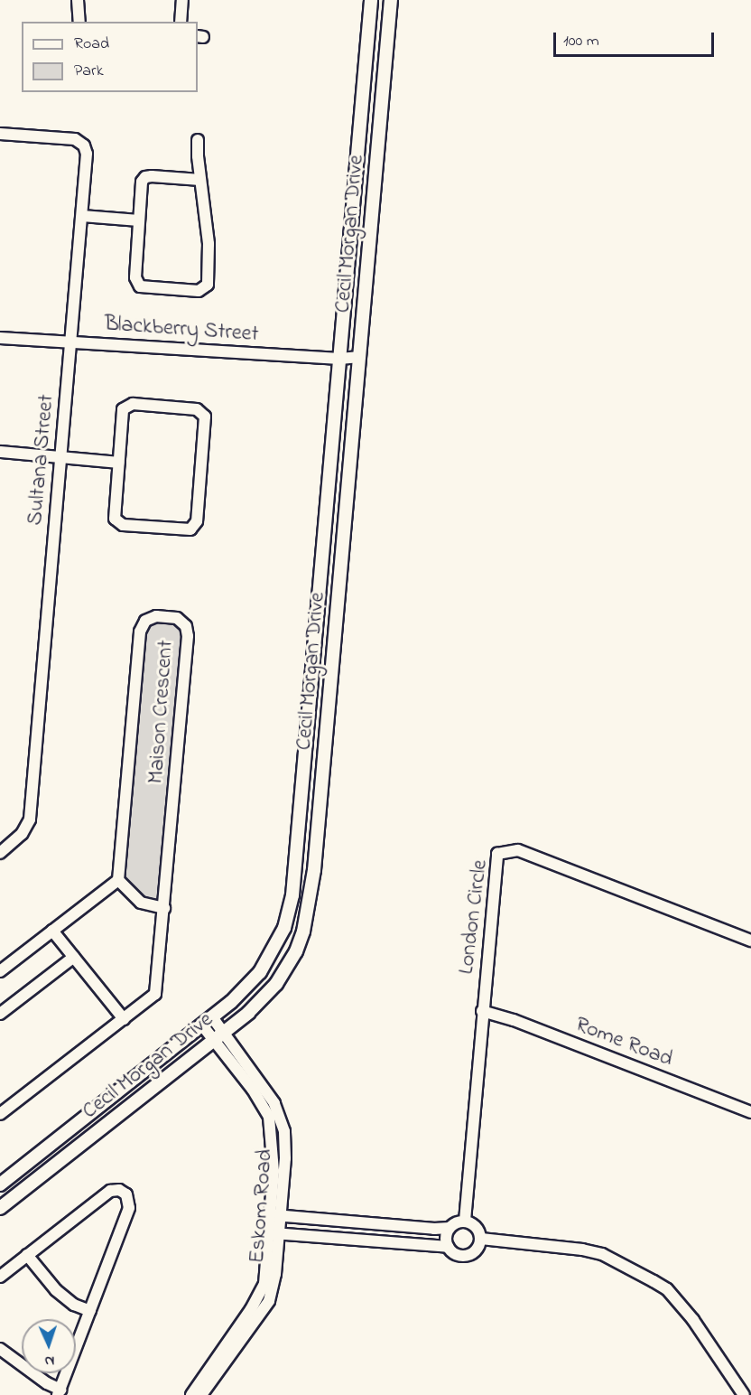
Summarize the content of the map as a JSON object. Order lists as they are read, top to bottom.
{
  "streets": {
    "street": [
      "Cecil Morgan Drive",
      "Blackberry Street",
      "Sultana Street",
      "Maison Crescent",
      "London Circle",
      "Rome Road",
      "Eskom Road"
    ]
  },
  "crossings": [
    ["Cecil Morgan Drive", "Blackberry Street"],
    ["Cecil Morgan Drive", "Eskom Road"],
    ["Blackberry Street", "Sultana Street"],
    ["London Circle", "Rome Road"]
  ],
  "legend": ["Road", "Park"],
  "scale_bar": "100 m",
  "north": "bottom"
}
